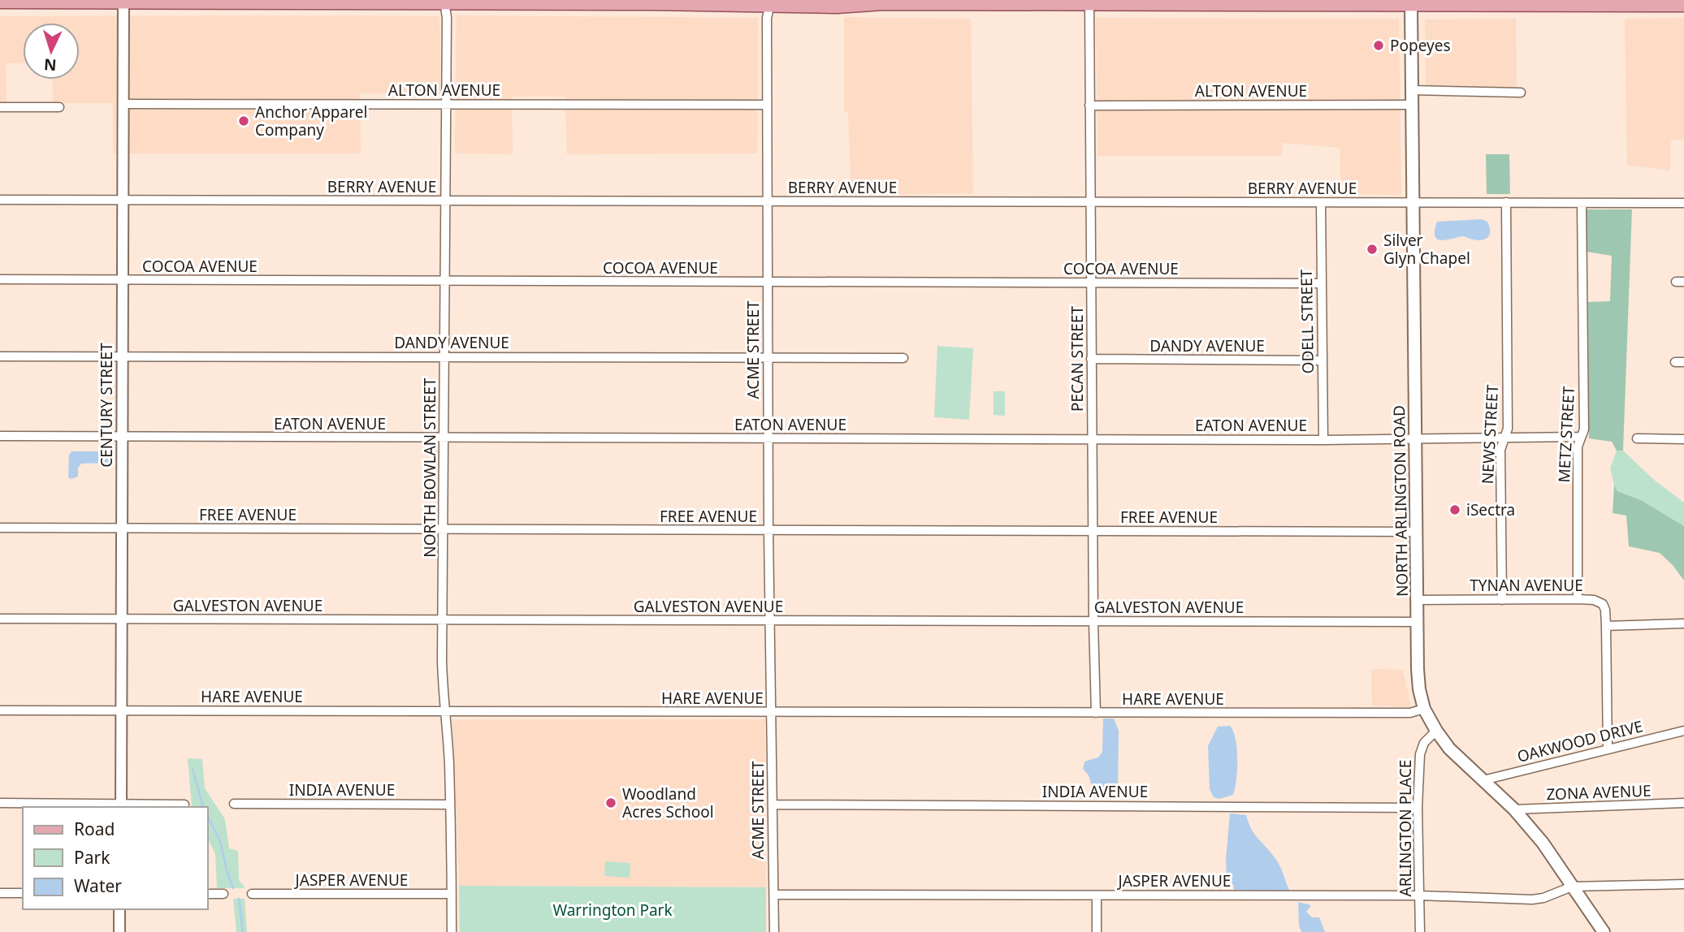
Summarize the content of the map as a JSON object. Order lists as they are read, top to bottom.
{
  "streets": {
    "main road": ["NORTH ARLINGTON ROAD"],
    "street": [
      "ALTON AVENUE",
      "BERRY AVENUE",
      "COCOA AVENUE",
      "ODELL STREET",
      "DANDY AVENUE",
      "ACME STREET",
      "PECAN STREET",
      "CENTURY STREET",
      "EATON AVENUE",
      "NEWS STREET",
      "METZ STREET",
      "NORTH BOWLAN STREET",
      "FREE AVENUE",
      "TYNAN AVENUE",
      "GALVESTON AVENUE",
      "HARE AVENUE",
      "OAKWOOD DRIVE",
      "INDIA AVENUE",
      "ZONA AVENUE",
      "ARLINGTON PLACE",
      "JASPER AVENUE"
    ]
  },
  "crossings": [
    ["ALTON AVENUE", "ACME STREET"],
    ["ALTON AVENUE", "PECAN STREET"],
    ["ALTON AVENUE", "CENTURY STREET"],
    ["ALTON AVENUE", "NORTH BOWLAN STREET"],
    ["ALTON AVENUE", "NORTH ARLINGTON ROAD"],
    ["BERRY AVENUE", "ODELL STREET"],
    ["BERRY AVENUE", "ACME STREET"],
    ["BERRY AVENUE", "PECAN STREET"],
    ["BERRY AVENUE", "CENTURY STREET"],
    ["BERRY AVENUE", "NEWS STREET"],
    ["BERRY AVENUE", "METZ STREET"],
    ["BERRY AVENUE", "NORTH BOWLAN STREET"],
    ["BERRY AVENUE", "NORTH ARLINGTON ROAD"],
    ["COCOA AVENUE", "ODELL STREET"],
    ["COCOA AVENUE", "ACME STREET"],
    ["COCOA AVENUE", "PECAN STREET"],
    ["COCOA AVENUE", "CENTURY STREET"],
    ["COCOA AVENUE", "NORTH BOWLAN STREET"],
    ["ODELL STREET", "DANDY AVENUE"],
    ["ODELL STREET", "EATON AVENUE"],
    ["DANDY AVENUE", "ACME STREET"],
    ["DANDY AVENUE", "PECAN STREET"],
    ["DANDY AVENUE", "CENTURY STREET"],
    ["DANDY AVENUE", "NORTH BOWLAN STREET"],
    ["ACME STREET", "EATON AVENUE"],
    ["ACME STREET", "FREE AVENUE"],
    ["ACME STREET", "GALVESTON AVENUE"],
    ["ACME STREET", "HARE AVENUE"],
    ["ACME STREET", "INDIA AVENUE"],
    ["ACME STREET", "JASPER AVENUE"],
    ["PECAN STREET", "EATON AVENUE"],
    ["PECAN STREET", "FREE AVENUE"],
    ["PECAN STREET", "GALVESTON AVENUE"],
    ["PECAN STREET", "HARE AVENUE"],
    ["CENTURY STREET", "EATON AVENUE"],
    ["CENTURY STREET", "FREE AVENUE"],
    ["CENTURY STREET", "GALVESTON AVENUE"],
    ["CENTURY STREET", "HARE AVENUE"],
    ["EATON AVENUE", "NEWS STREET"],
    ["EATON AVENUE", "METZ STREET"],
    ["EATON AVENUE", "NORTH BOWLAN STREET"],
    ["EATON AVENUE", "NORTH ARLINGTON ROAD"],
    ["NEWS STREET", "TYNAN AVENUE"],
    ["METZ STREET", "TYNAN AVENUE"],
    ["NORTH BOWLAN STREET", "FREE AVENUE"],
    ["NORTH BOWLAN STREET", "GALVESTON AVENUE"],
    ["NORTH BOWLAN STREET", "HARE AVENUE"],
    ["NORTH BOWLAN STREET", "INDIA AVENUE"],
    ["NORTH BOWLAN STREET", "JASPER AVENUE"],
    ["NORTH ARLINGTON ROAD", "FREE AVENUE"],
    ["NORTH ARLINGTON ROAD", "TYNAN AVENUE"],
    ["NORTH ARLINGTON ROAD", "GALVESTON AVENUE"],
    ["NORTH ARLINGTON ROAD", "HARE AVENUE"],
    ["NORTH ARLINGTON ROAD", "OAKWOOD DRIVE"],
    ["NORTH ARLINGTON ROAD", "ZONA AVENUE"],
    ["NORTH ARLINGTON ROAD", "ARLINGTON PLACE"],
    ["NORTH ARLINGTON ROAD", "JASPER AVENUE"],
    ["INDIA AVENUE", "ARLINGTON PLACE"],
    ["ARLINGTON PLACE", "JASPER AVENUE"]
  ],
  "parks": ["Warrington Park"],
  "places": [
    "Popeyes",
    "Anchor Apparel Company",
    "Silver Glyn Chapel",
    "iSectra",
    "Woodland Acres School"
  ],
  "legend": ["Road", "Park", "Water"],
  "north": "bottom"
}
